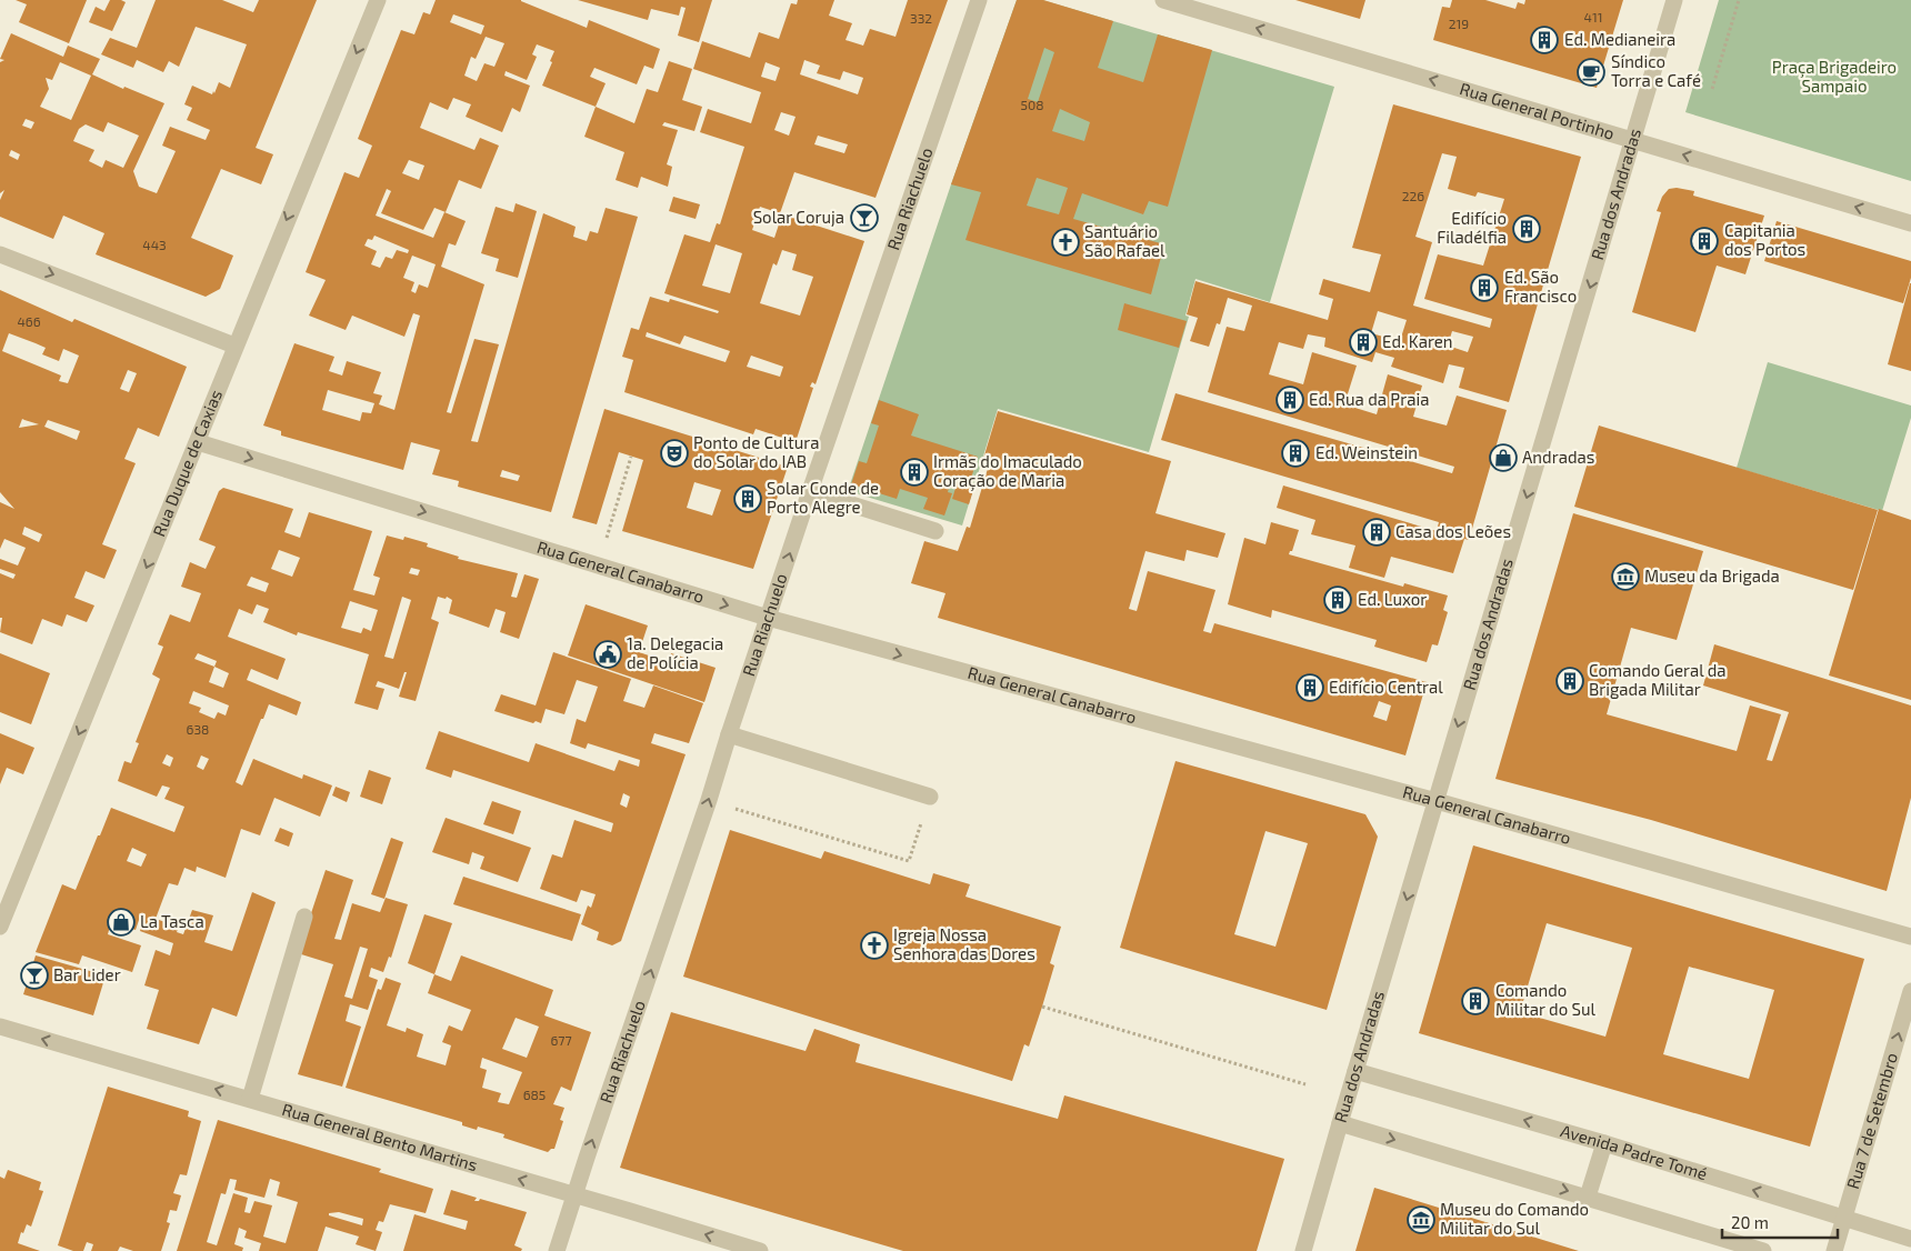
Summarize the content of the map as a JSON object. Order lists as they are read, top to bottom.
{
  "streets": {
    "street": [
      "Rua General Portinho",
      "Rua dos Andradas",
      "Rua Riachuelo",
      "Rua Duque de Caxias",
      "Rua General Canabarro",
      "Rua 7 de Setembro",
      "Rua General Bento Martins",
      "Avenida Padre Tomé"
    ]
  },
  "crossings": [
    ["Rua General Portinho", "Rua dos Andradas"],
    ["Rua dos Andradas", "Rua General Canabarro"],
    ["Rua dos Andradas", "Avenida Padre Tomé"],
    ["Rua Riachuelo", "Rua General Canabarro"],
    ["Rua Riachuelo", "Rua General Bento Martins"],
    ["Rua Duque de Caxias", "Rua General Canabarro"],
    ["Rua 7 de Setembro", "Avenida Padre Tomé"]
  ],
  "one_way": [
    "Rua General Portinho",
    "Rua dos Andradas",
    "Rua Riachuelo",
    "Rua Duque de Caxias",
    "Rua General Canabarro",
    "Rua 7 de Setembro",
    "Rua General Bento Martins"
  ],
  "parks": ["Praça Brigadeiro Sampaio"],
  "places": {
    "building": [
      "Ed. Medianeira",
      "Edifício Filadélfia",
      "Capitania dos Portos",
      "Ed. São Francisco",
      "Ed. Karen",
      "Ed. Rua da Praia",
      "Ed. Weinstein",
      "Irmãs do Imaculado Coração de Maria",
      "Solar Conde de Porto Alegre",
      "Casa dos Leões",
      "Ed. Luxor",
      "Comando Geral da Brigada Militar",
      "Edifício Central",
      "Comando Militar do Sul"
    ],
    "cafe": ["Síndico Torra e Café"],
    "bar": ["Solar Coruja", "Bar Lider"],
    "church": ["Santuário São Rafael", "Igreja Nossa Senhora das Dores"],
    "theatre": ["Ponto de Cultura do Solar do IAB"],
    "shop": ["Andradas", "La Tasca"],
    "museum": ["Museu da Brigada", "Museu do Comando Militar do Sul"],
    "public building": ["1a. Delegacia de Polícia"]
  },
  "house_numbers": [
    "411",
    "332",
    "219",
    "508",
    "226",
    "443",
    "466",
    "638",
    "677",
    "685"
  ],
  "scale_bar": "20 m"
}
